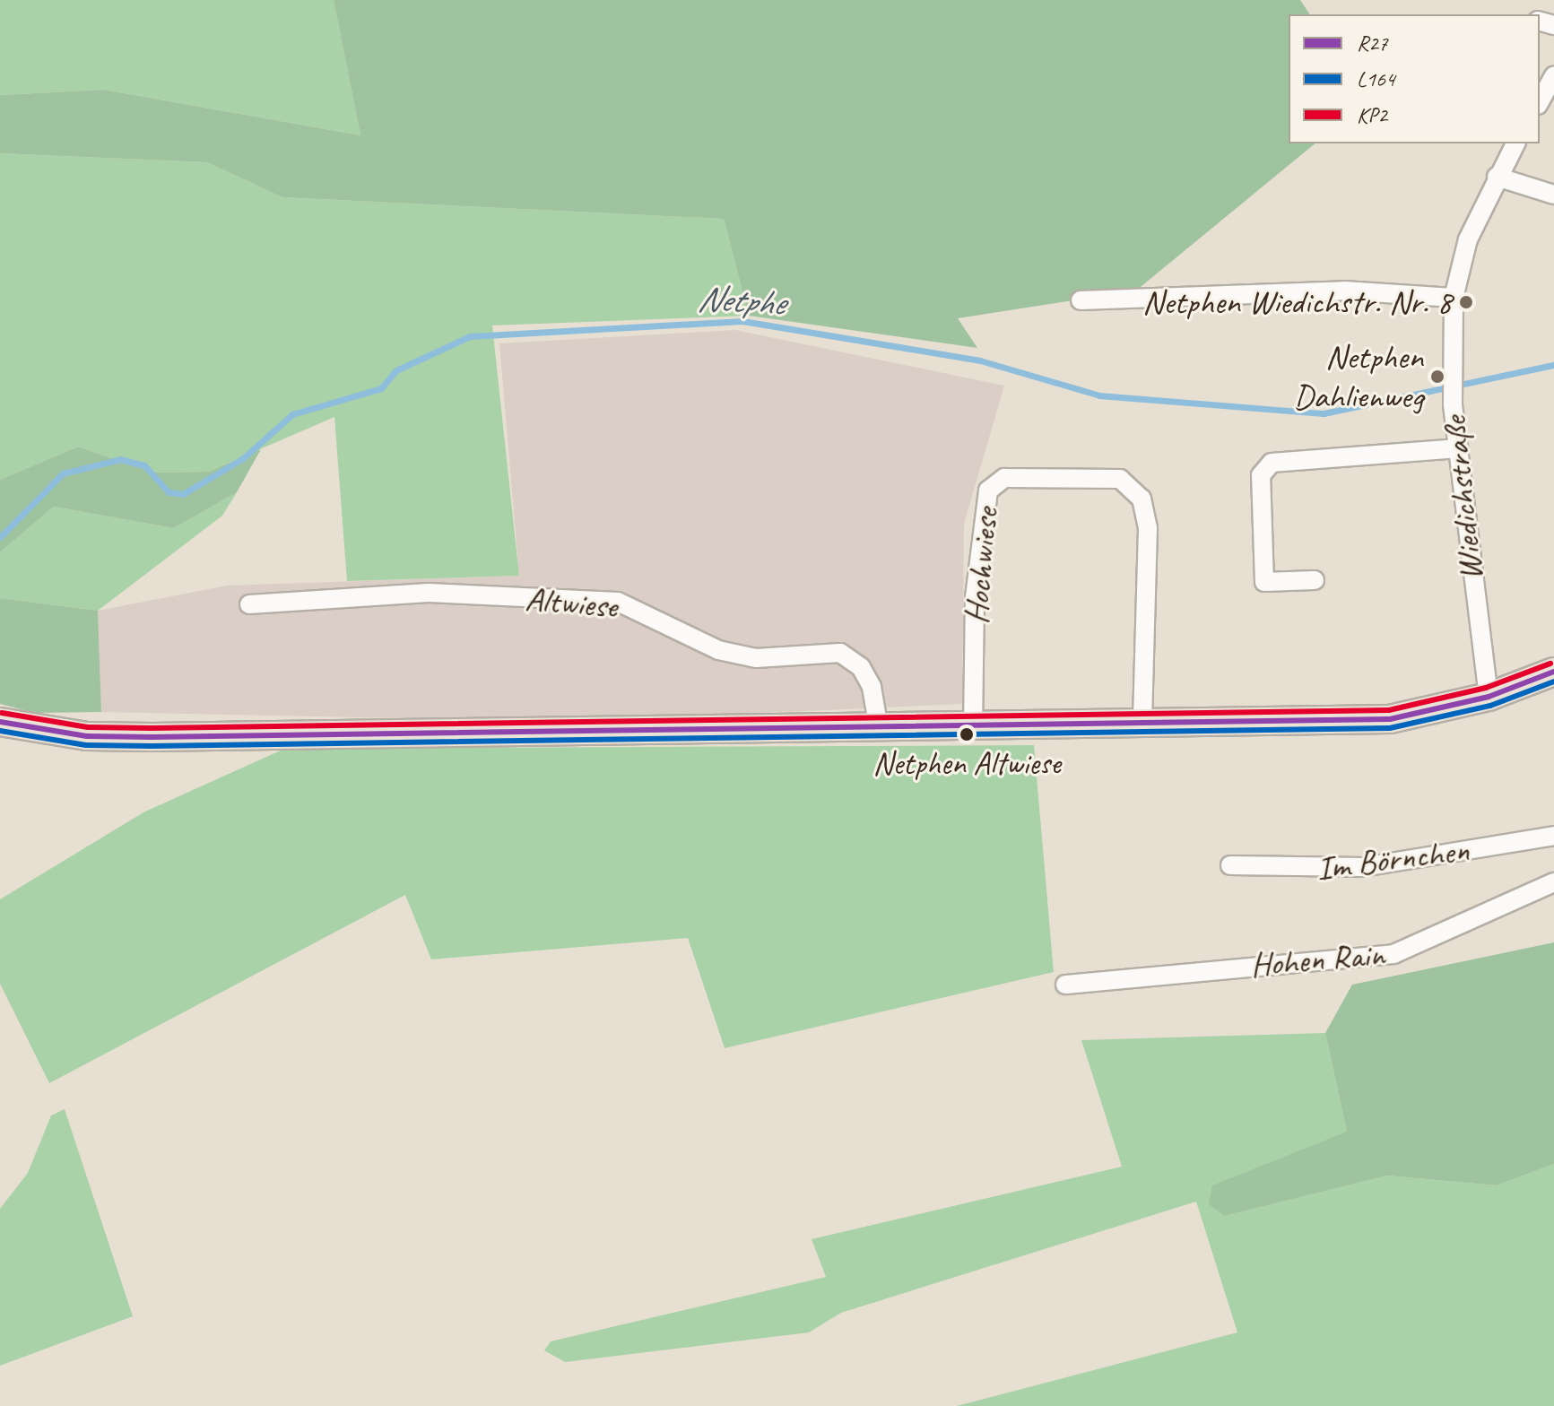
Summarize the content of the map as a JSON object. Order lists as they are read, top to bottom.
{
  "streets": {
    "street": [
      "Wiedichstraße",
      "Hochwiese",
      "Altwiese",
      "Im Börnchen",
      "Hohen Rain"
    ]
  },
  "water": ["Netphe"],
  "places": ["Netphen Wiedichstr. Nr. 8", "Netphen Dahlienweg", "Netphen Altwiese"],
  "lines": ["transit line KP2", "transit line R27", "transit line L164"],
  "legend": ["R27", "L164", "KP2"]
}
